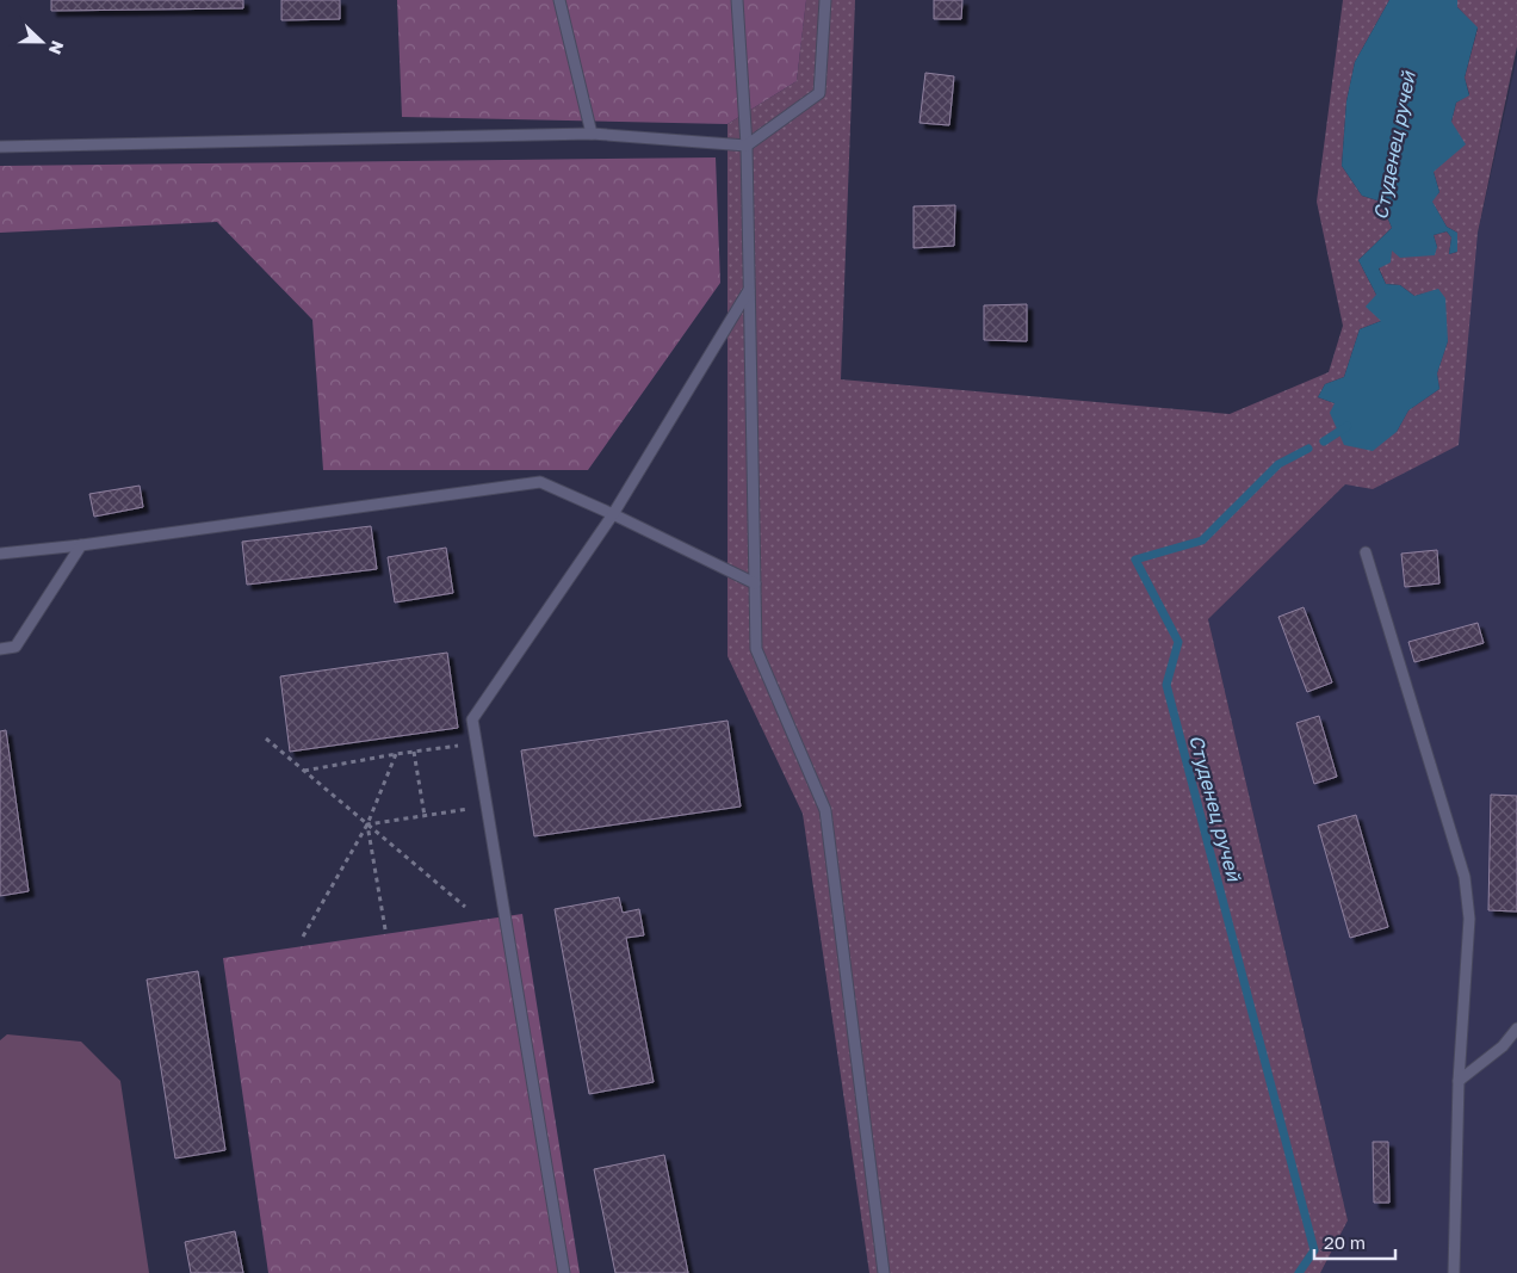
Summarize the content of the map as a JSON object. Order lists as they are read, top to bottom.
{
  "water": ["Студенец ручей"],
  "scale_bar": "20 m",
  "north": "right"
}
